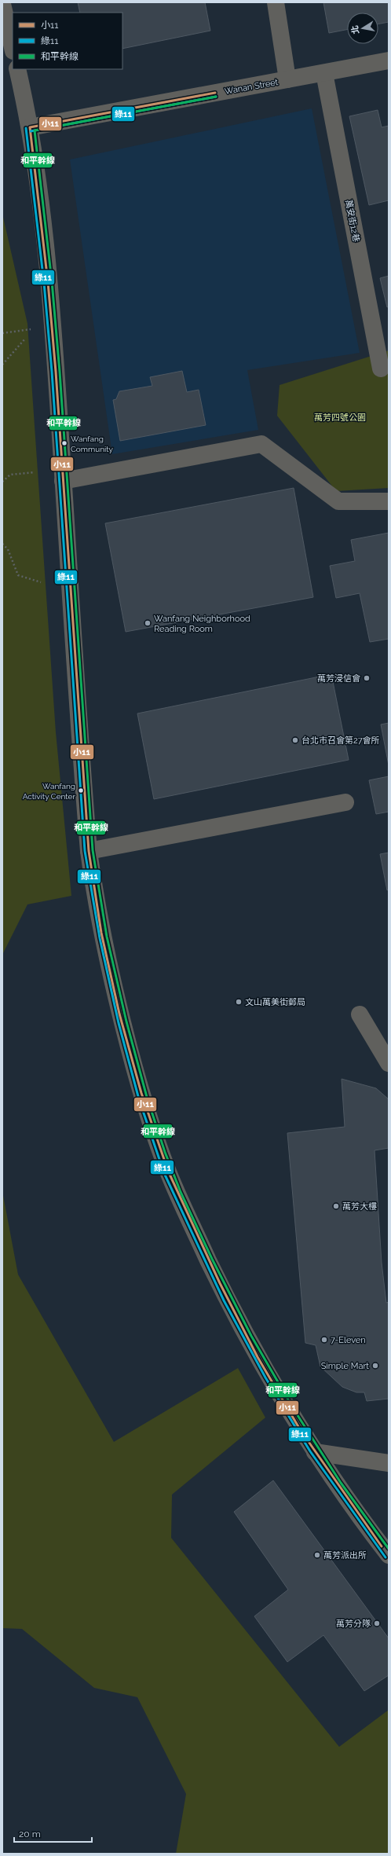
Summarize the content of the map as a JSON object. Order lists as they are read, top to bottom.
{
  "streets": {
    "street": ["Wanan Street", "萬安街12巷"]
  },
  "crossings": [
    ["Wanan Street", "萬安街12巷"]
  ],
  "parks": ["萬芳四號公園"],
  "places": [
    "Wanfang Community",
    "Wanfang Neighborhood Reading Room",
    "萬芳浸信會",
    "台北市召會第27會所",
    "Wanfang Activity Center",
    "文山萬美街郵局",
    "萬芳大樓",
    "7-Eleven",
    "Simple Mart",
    "萬芳派出所",
    "萬芳分隊"
  ],
  "lines": ["transit line 小11", "transit line 綠11", "transit line 和平幹線"],
  "legend": ["小11", "綠11", "和平幹線"],
  "scale_bar": "20 m",
  "north": "left"
}
